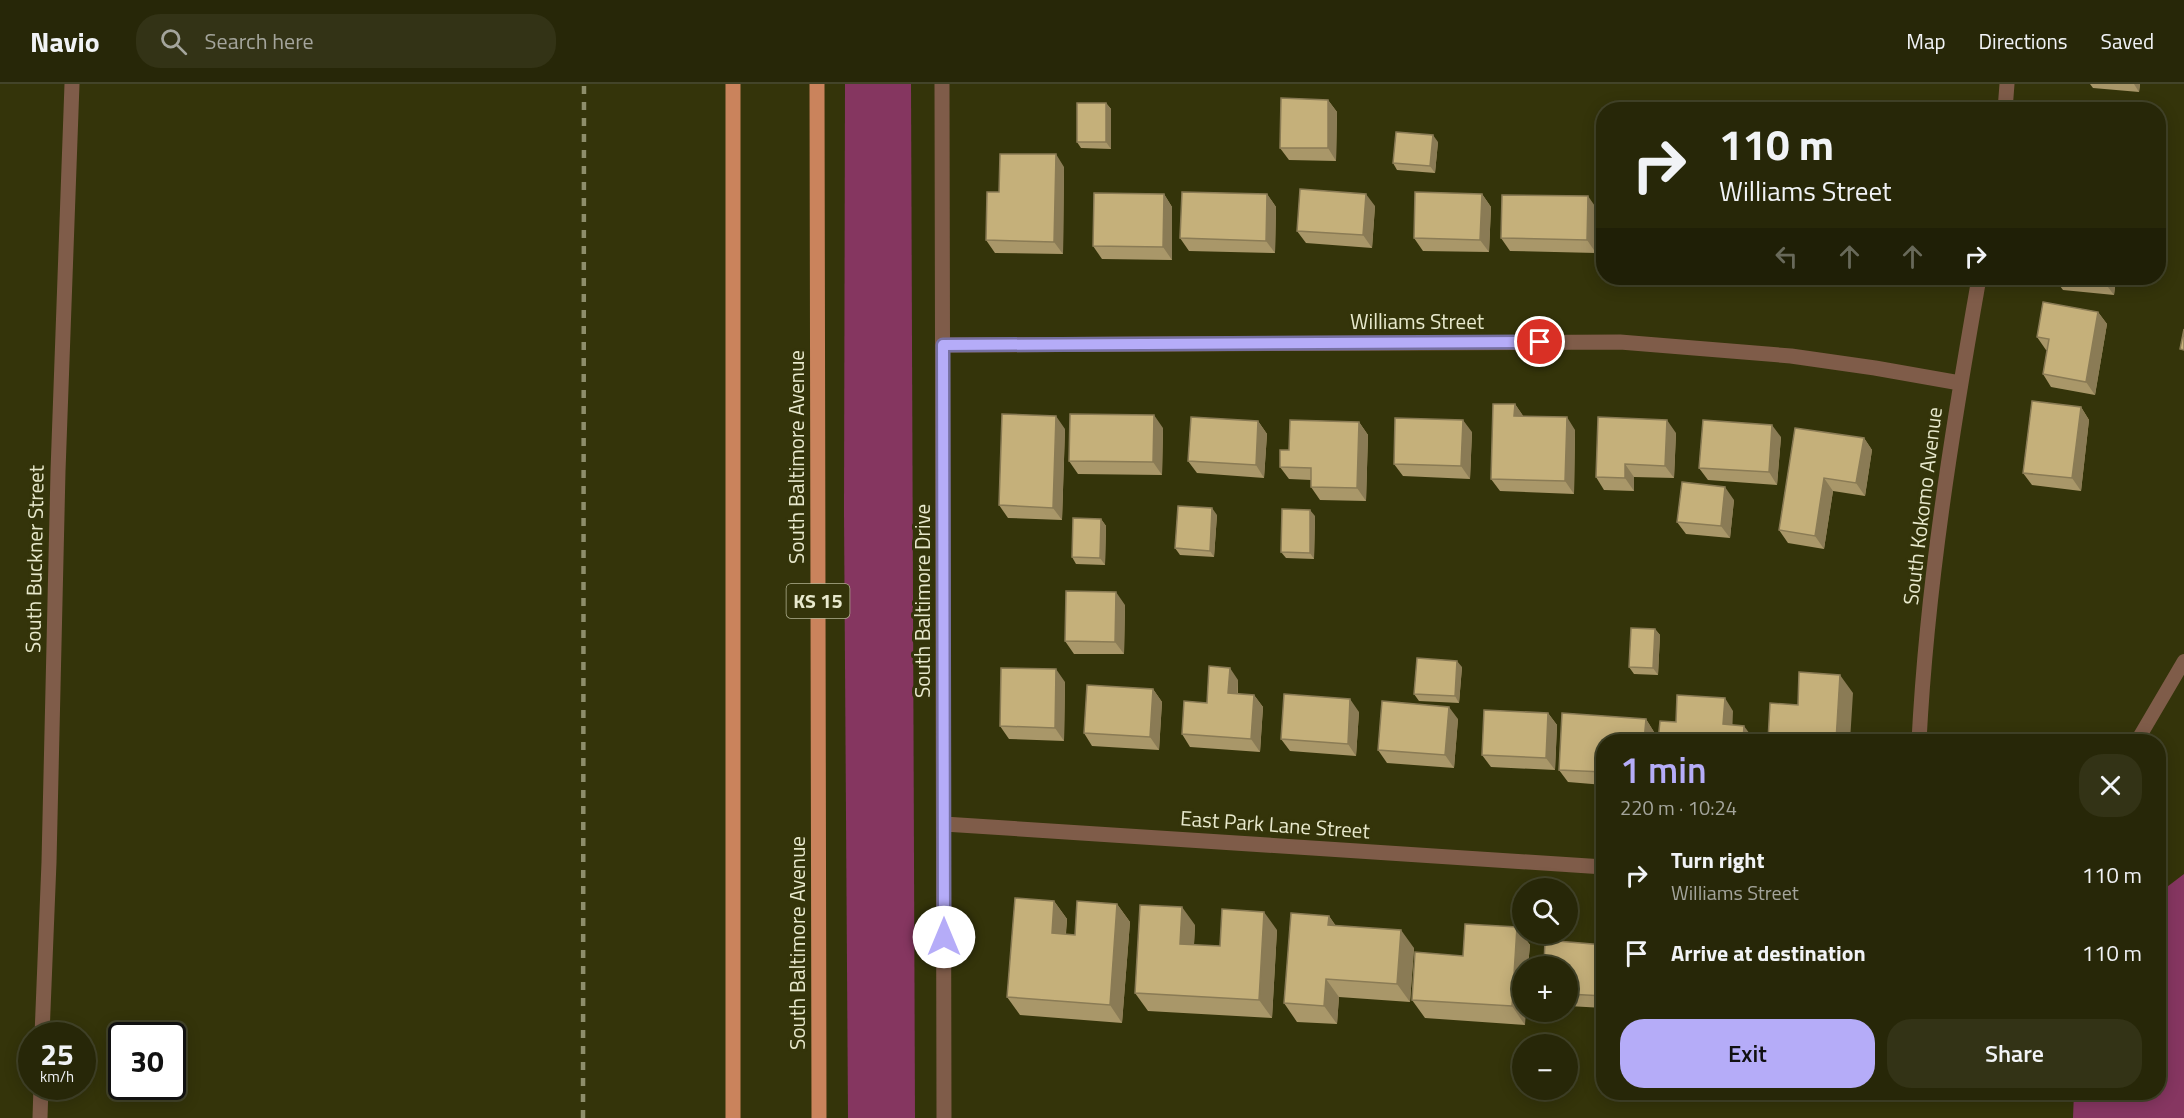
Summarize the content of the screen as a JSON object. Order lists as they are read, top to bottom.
{
  "streets": {
    "main road": ["South Baltimore Avenue", "KS 15"],
    "street": [
      "Williams Street",
      "South Kokomo Avenue",
      "South Buckner Street",
      "South Baltimore Drive",
      "East Park Lane Street"
    ]
  },
  "crossings": [
    ["Williams Street", "South Kokomo Avenue"],
    ["Williams Street", "South Baltimore Drive"],
    ["South Baltimore Drive", "East Park Lane Street"]
  ],
  "page": {
    "header": "Navio",
    "search": "Search here",
    "nav": ["Map", "Directions", "Saved"],
    "turn": ["110 m", "Williams Street"],
    "heading": ["1 min", "220 m · 10:24"],
    "list": [
      {
        "name": "Turn right",
        "note": "Williams Street",
        "value": "110 m"
      },
      {
        "name": "Arrive at destination",
        "value": "110 m"
      }
    ],
    "map_buttons": ["+", "−"],
    "buttons": ["Exit", "Share"],
    "speed": "25 km/h",
    "limit": "30"
  }
}
